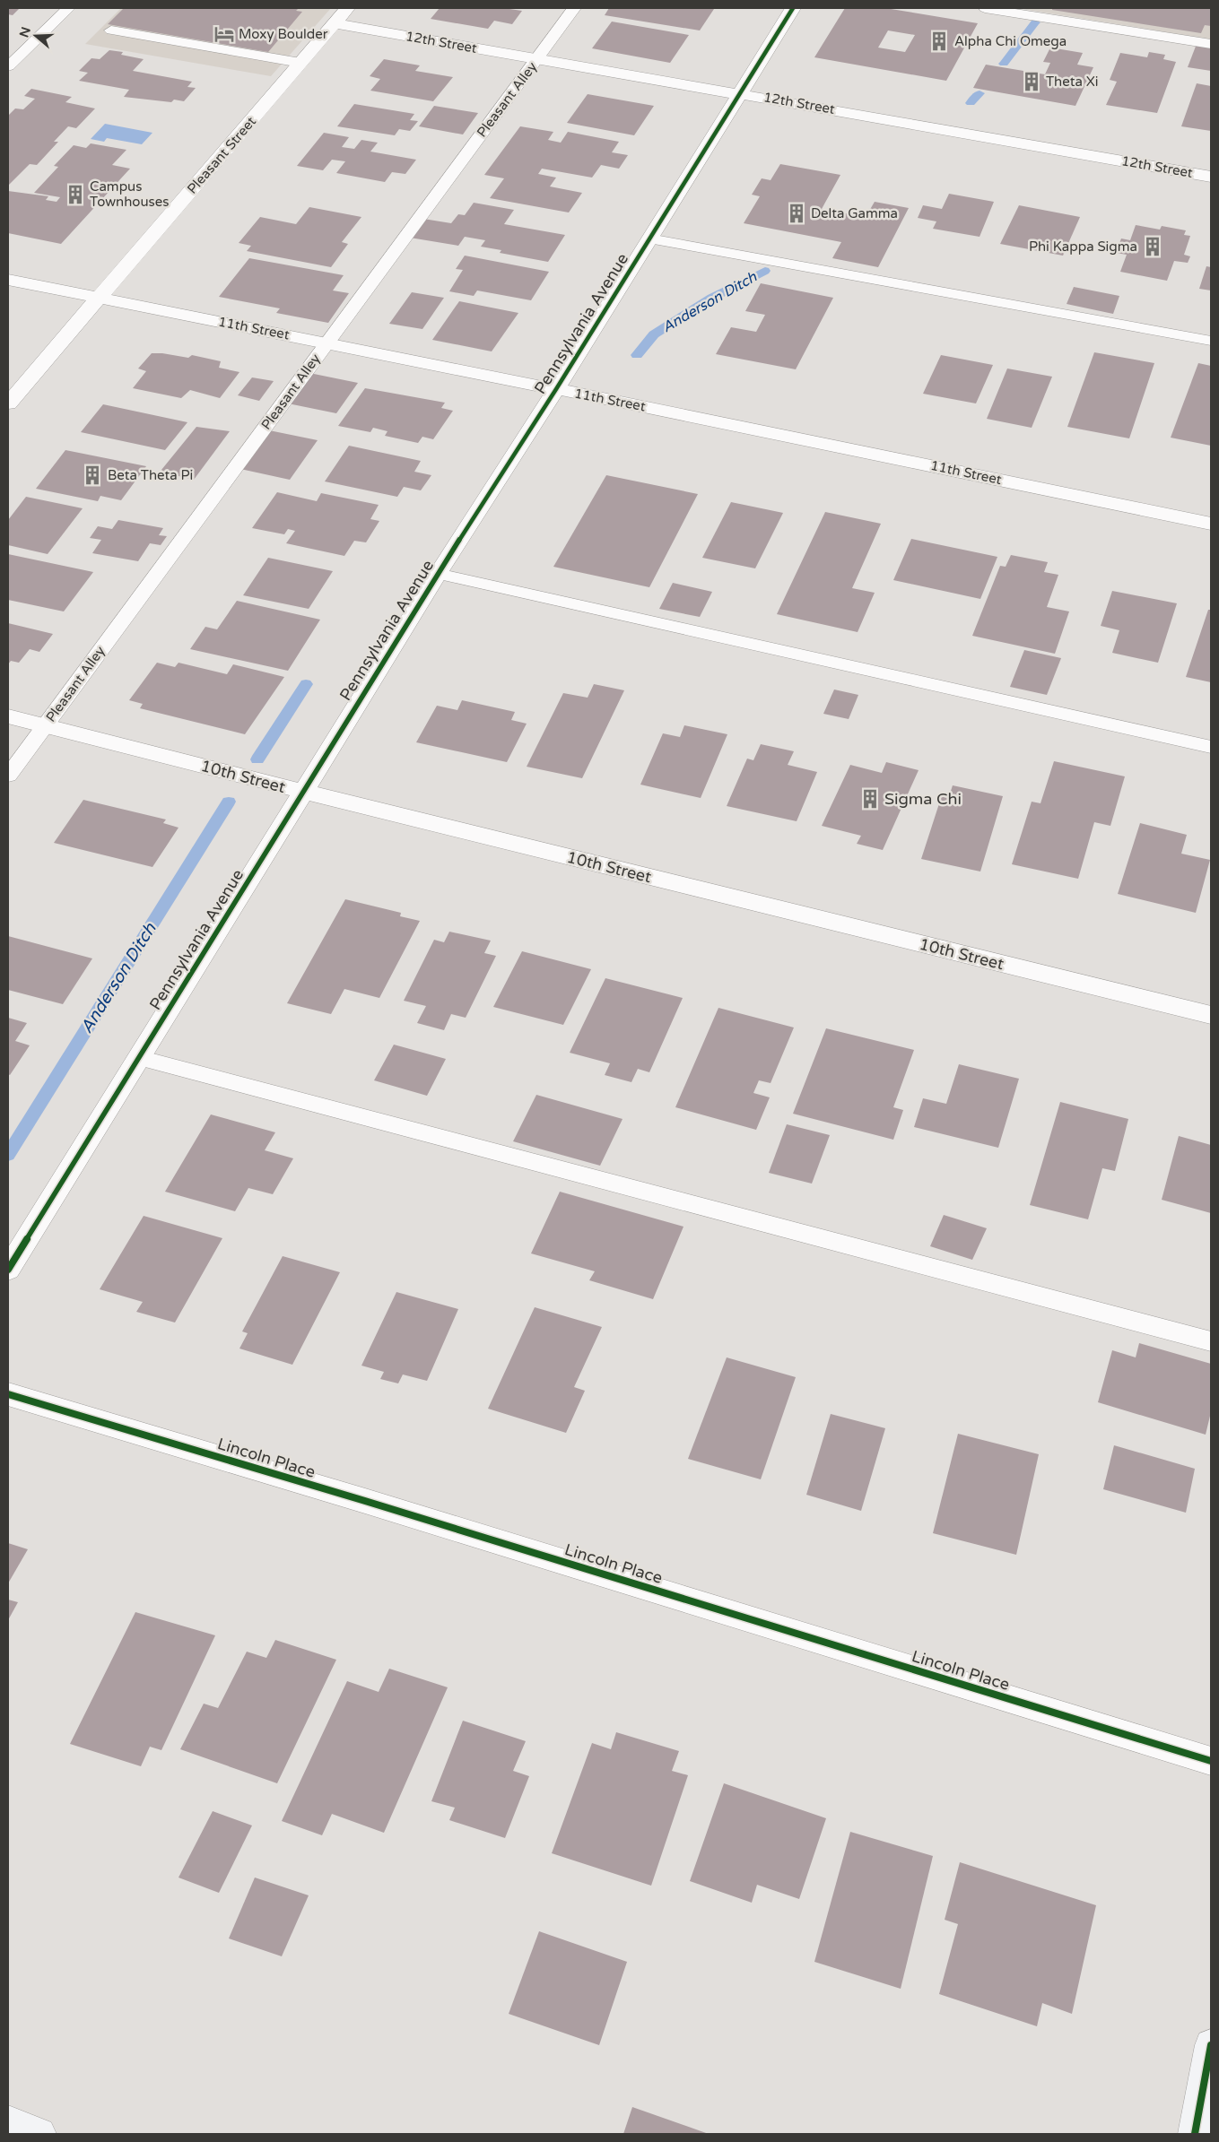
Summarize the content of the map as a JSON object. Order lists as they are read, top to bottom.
{
  "streets": {
    "street": [
      "12th Street",
      "Pleasant Street",
      "Pennsylvania Avenue",
      "11th Street",
      "10th Street",
      "Lincoln Place"
    ],
    "lane": ["Pleasant Alley"]
  },
  "crossings": [
    ["12th Street", "Pleasant Alley"],
    ["12th Street", "Pleasant Street"],
    ["12th Street", "Pennsylvania Avenue"],
    ["Pleasant Alley", "11th Street"],
    ["Pleasant Alley", "10th Street"],
    ["Pleasant Street", "11th Street"],
    ["Pennsylvania Avenue", "11th Street"],
    ["Pennsylvania Avenue", "10th Street"]
  ],
  "water": ["Anderson Ditch"],
  "places": {
    "hotel": ["Moxy Boulder"],
    "building": [
      "Alpha Chi Omega",
      "Theta Xi",
      "Campus Townhouses",
      "Delta Gamma",
      "Phi Kappa Sigma",
      "Beta Theta Pi",
      "Sigma Chi"
    ]
  },
  "north": "left"
}
